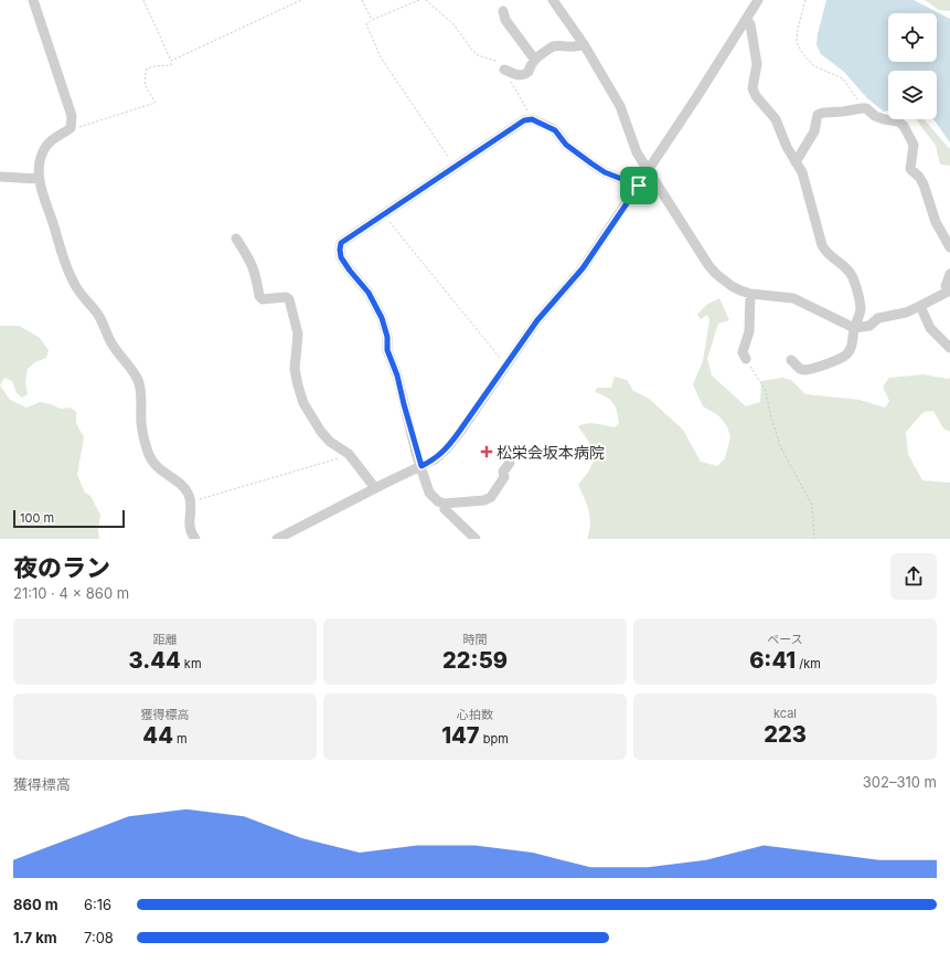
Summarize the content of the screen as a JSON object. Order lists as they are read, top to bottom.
{
  "places": {
    "health": ["松栄会坂本病院"]
  },
  "scale_bar": "100 m",
  "page": {
    "scale": "100 m",
    "heading": ["夜のラン", "21:10 · 4 × 860 m"],
    "stats": [
      ["距離", "3.44 km"],
      ["時間", "22:59"],
      ["ペース", "6:41 /km"],
      ["獲得標高", "44 m"],
      ["心拍数", "147 bpm"],
      ["kcal", "223"]
    ],
    "chart": ["獲得標高", "302–310 m"],
    "list": [
      {
        "name": "860 m",
        "note": "6:16"
      },
      {
        "name": "1.7 km",
        "note": "7:08"
      }
    ]
  }
}
